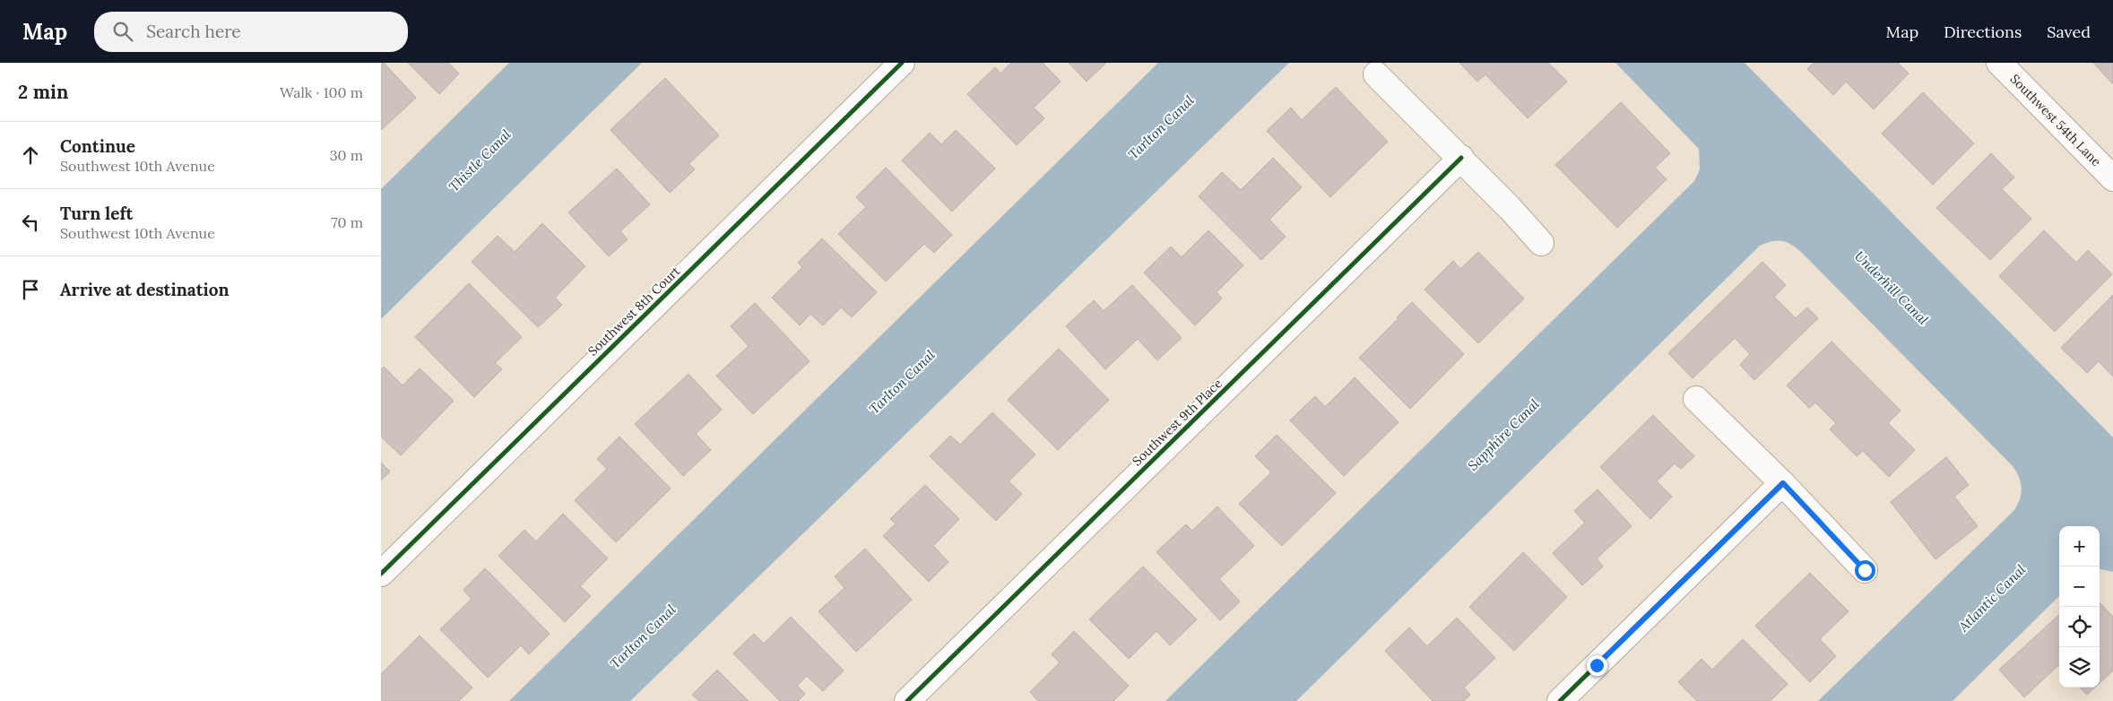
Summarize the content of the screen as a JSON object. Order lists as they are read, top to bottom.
{
  "streets": {
    "street": ["Southwest 54th Lane", "Southwest 8th Court", "Southwest 9th Place"]
  },
  "water": [
    "Tarlton Canal",
    "Thistle Canal",
    "Underhill Canal",
    "Sapphire Canal",
    "Atlantic Canal"
  ],
  "page": {
    "header": "Map",
    "search": "Search here",
    "nav": ["Map", "Directions", "Saved"],
    "heading": ["2 min", "Walk · 100 m"],
    "list": [
      ["Continue", "Southwest 10th Avenue", "30 m"],
      ["Turn left", "Southwest 10th Avenue", "70 m"],
      "Arrive at destination"
    ],
    "map_buttons": ["+", "−"]
  }
}
